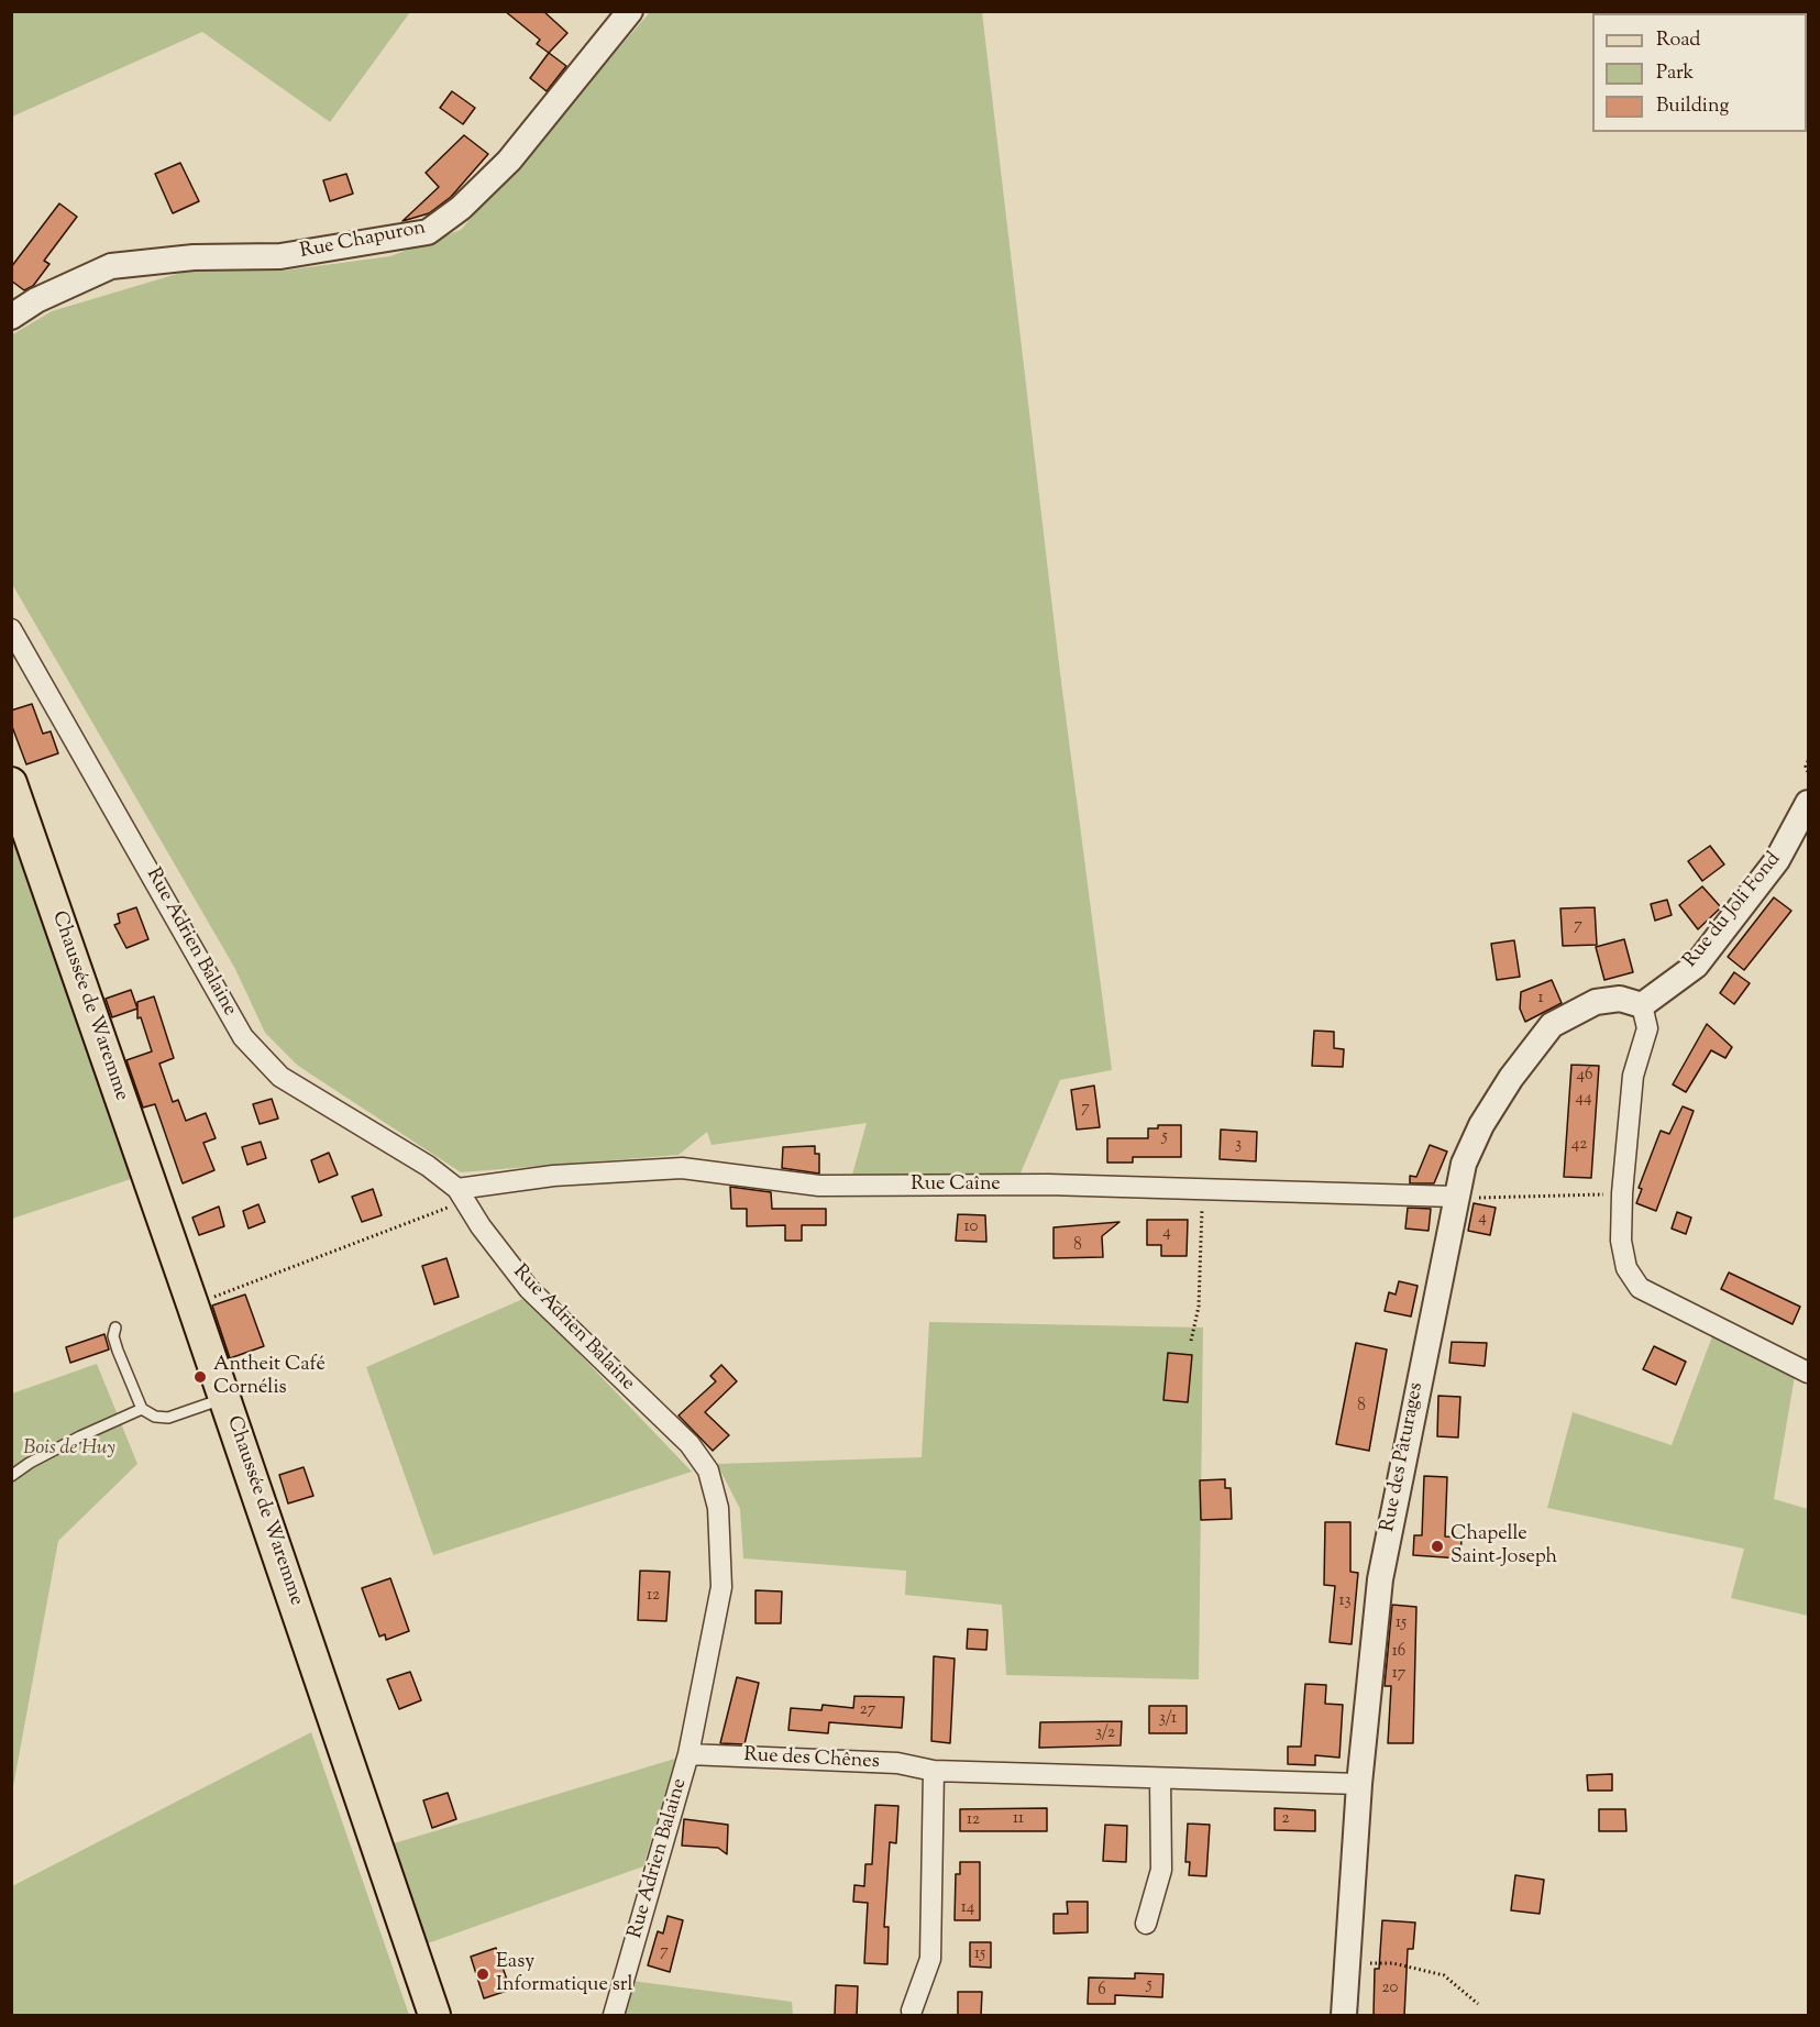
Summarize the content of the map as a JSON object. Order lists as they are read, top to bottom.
{
  "streets": {
    "main road": ["Chaussée de Waremme"],
    "street": [
      "Rue Chapuron",
      "Rue du Joli Fond",
      "Rue Adrien Balaine",
      "Rue Caîne",
      "Rue des Pâturages",
      "Rue des Chênes"
    ]
  },
  "crossings": [
    ["Rue du Joli Fond", "Rue des Pâturages"],
    ["Rue Adrien Balaine", "Rue Caîne"],
    ["Rue Adrien Balaine", "Rue des Chênes"],
    ["Rue Caîne", "Rue des Pâturages"],
    ["Rue des Pâturages", "Rue des Chênes"]
  ],
  "parks": ["Bois de Huy"],
  "places": ["Antheit Café Cornélis", "Chapelle Saint-Joseph", "Easy Informatique srl"],
  "house_numbers": [
    "7",
    "1",
    "46",
    "44",
    "7",
    "5",
    "3",
    "42",
    "4",
    "10",
    "4",
    "8",
    "8",
    "12",
    "13",
    "15",
    "16",
    "17",
    "27",
    "3/1",
    "3/2",
    "11",
    "2",
    "12",
    "14",
    "7",
    "15",
    "5",
    "20",
    "6"
  ],
  "legend": ["Road", "Park", "Building"]
}
